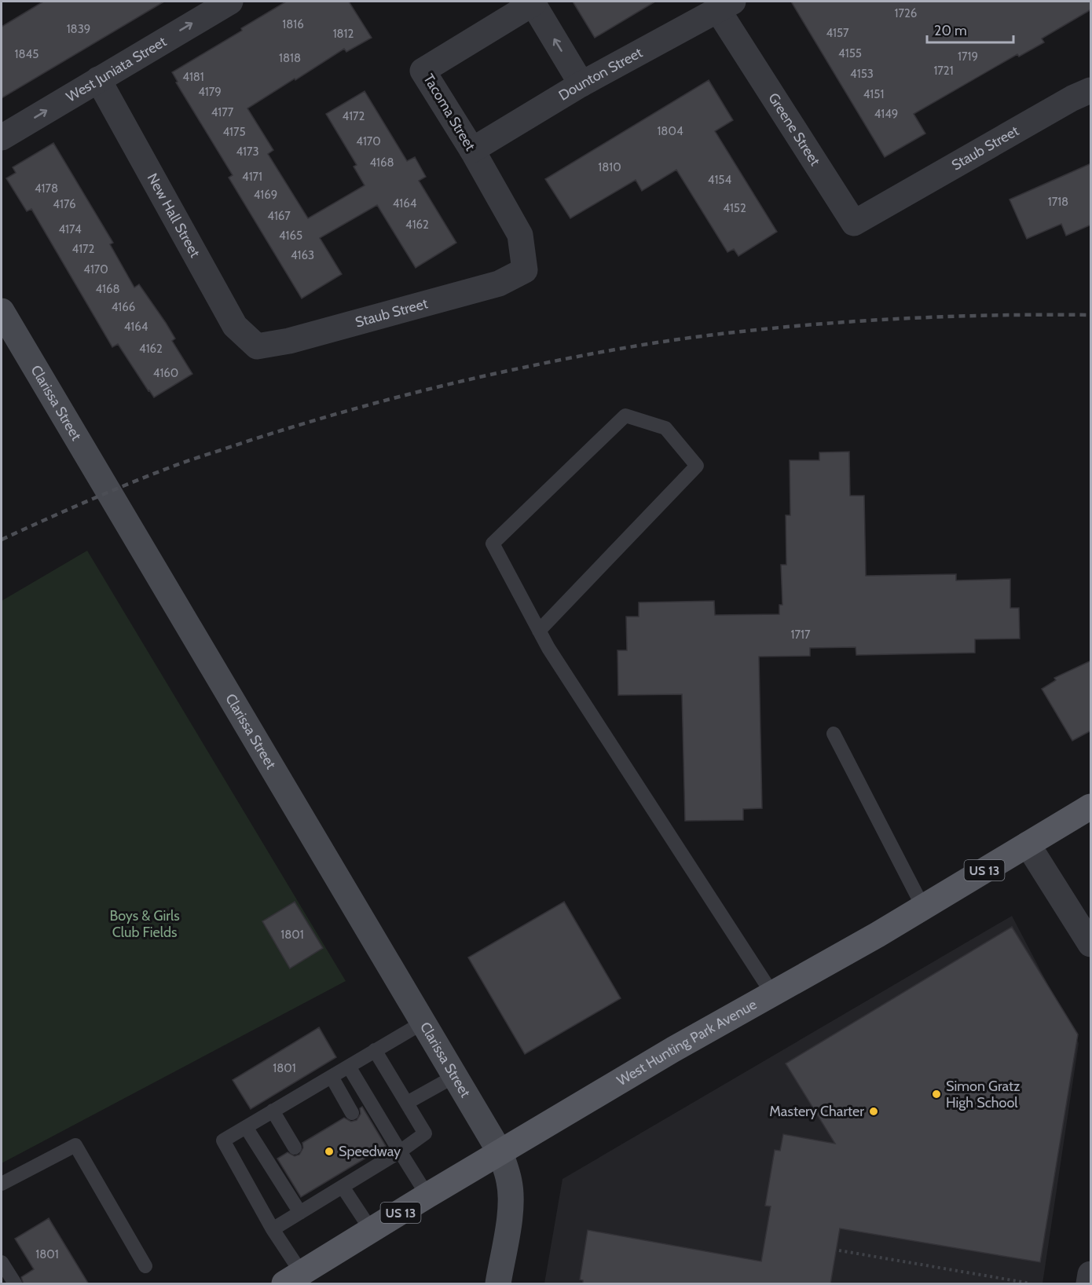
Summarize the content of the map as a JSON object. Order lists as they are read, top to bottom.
{
  "streets": {
    "main road": ["Clarissa Street", "US 13", "West Hunting Park Avenue"],
    "street": [
      "West Juniata Street",
      "Dounton Street",
      "Tacoma Street",
      "Greene Street",
      "Staub Street",
      "New Hall Street"
    ]
  },
  "crossings": [
    ["West Juniata Street", "New Hall Street"],
    ["Dounton Street", "Tacoma Street"],
    ["Dounton Street", "Greene Street"],
    ["Tacoma Street", "Staub Street"],
    ["Greene Street", "Staub Street"],
    ["Staub Street", "New Hall Street"],
    ["Clarissa Street", "West Hunting Park Avenue"]
  ],
  "one_way": ["West Juniata Street"],
  "parks": ["Boys & Girls Club Fields"],
  "places": ["Simon Gratz High School", "Mastery Charter", "Speedway"],
  "house_numbers": [
    "1726",
    "1816",
    "1839",
    "4157",
    "1812",
    "4155",
    "1845",
    "1719",
    "1818",
    "1721",
    "4153",
    "4181",
    "4179",
    "4151",
    "4177",
    "4149",
    "4172",
    "1804",
    "4175",
    "4170",
    "4173",
    "4168",
    "1810",
    "4171",
    "4154",
    "4178",
    "4169",
    "1718",
    "4164",
    "4176",
    "4152",
    "4167",
    "4162",
    "4174",
    "4165",
    "4172",
    "4163",
    "4170",
    "4168",
    "4166",
    "4164",
    "4162",
    "4160",
    "1717",
    "1801",
    "1801",
    "1801"
  ],
  "scale_bar": "20 m"
}
